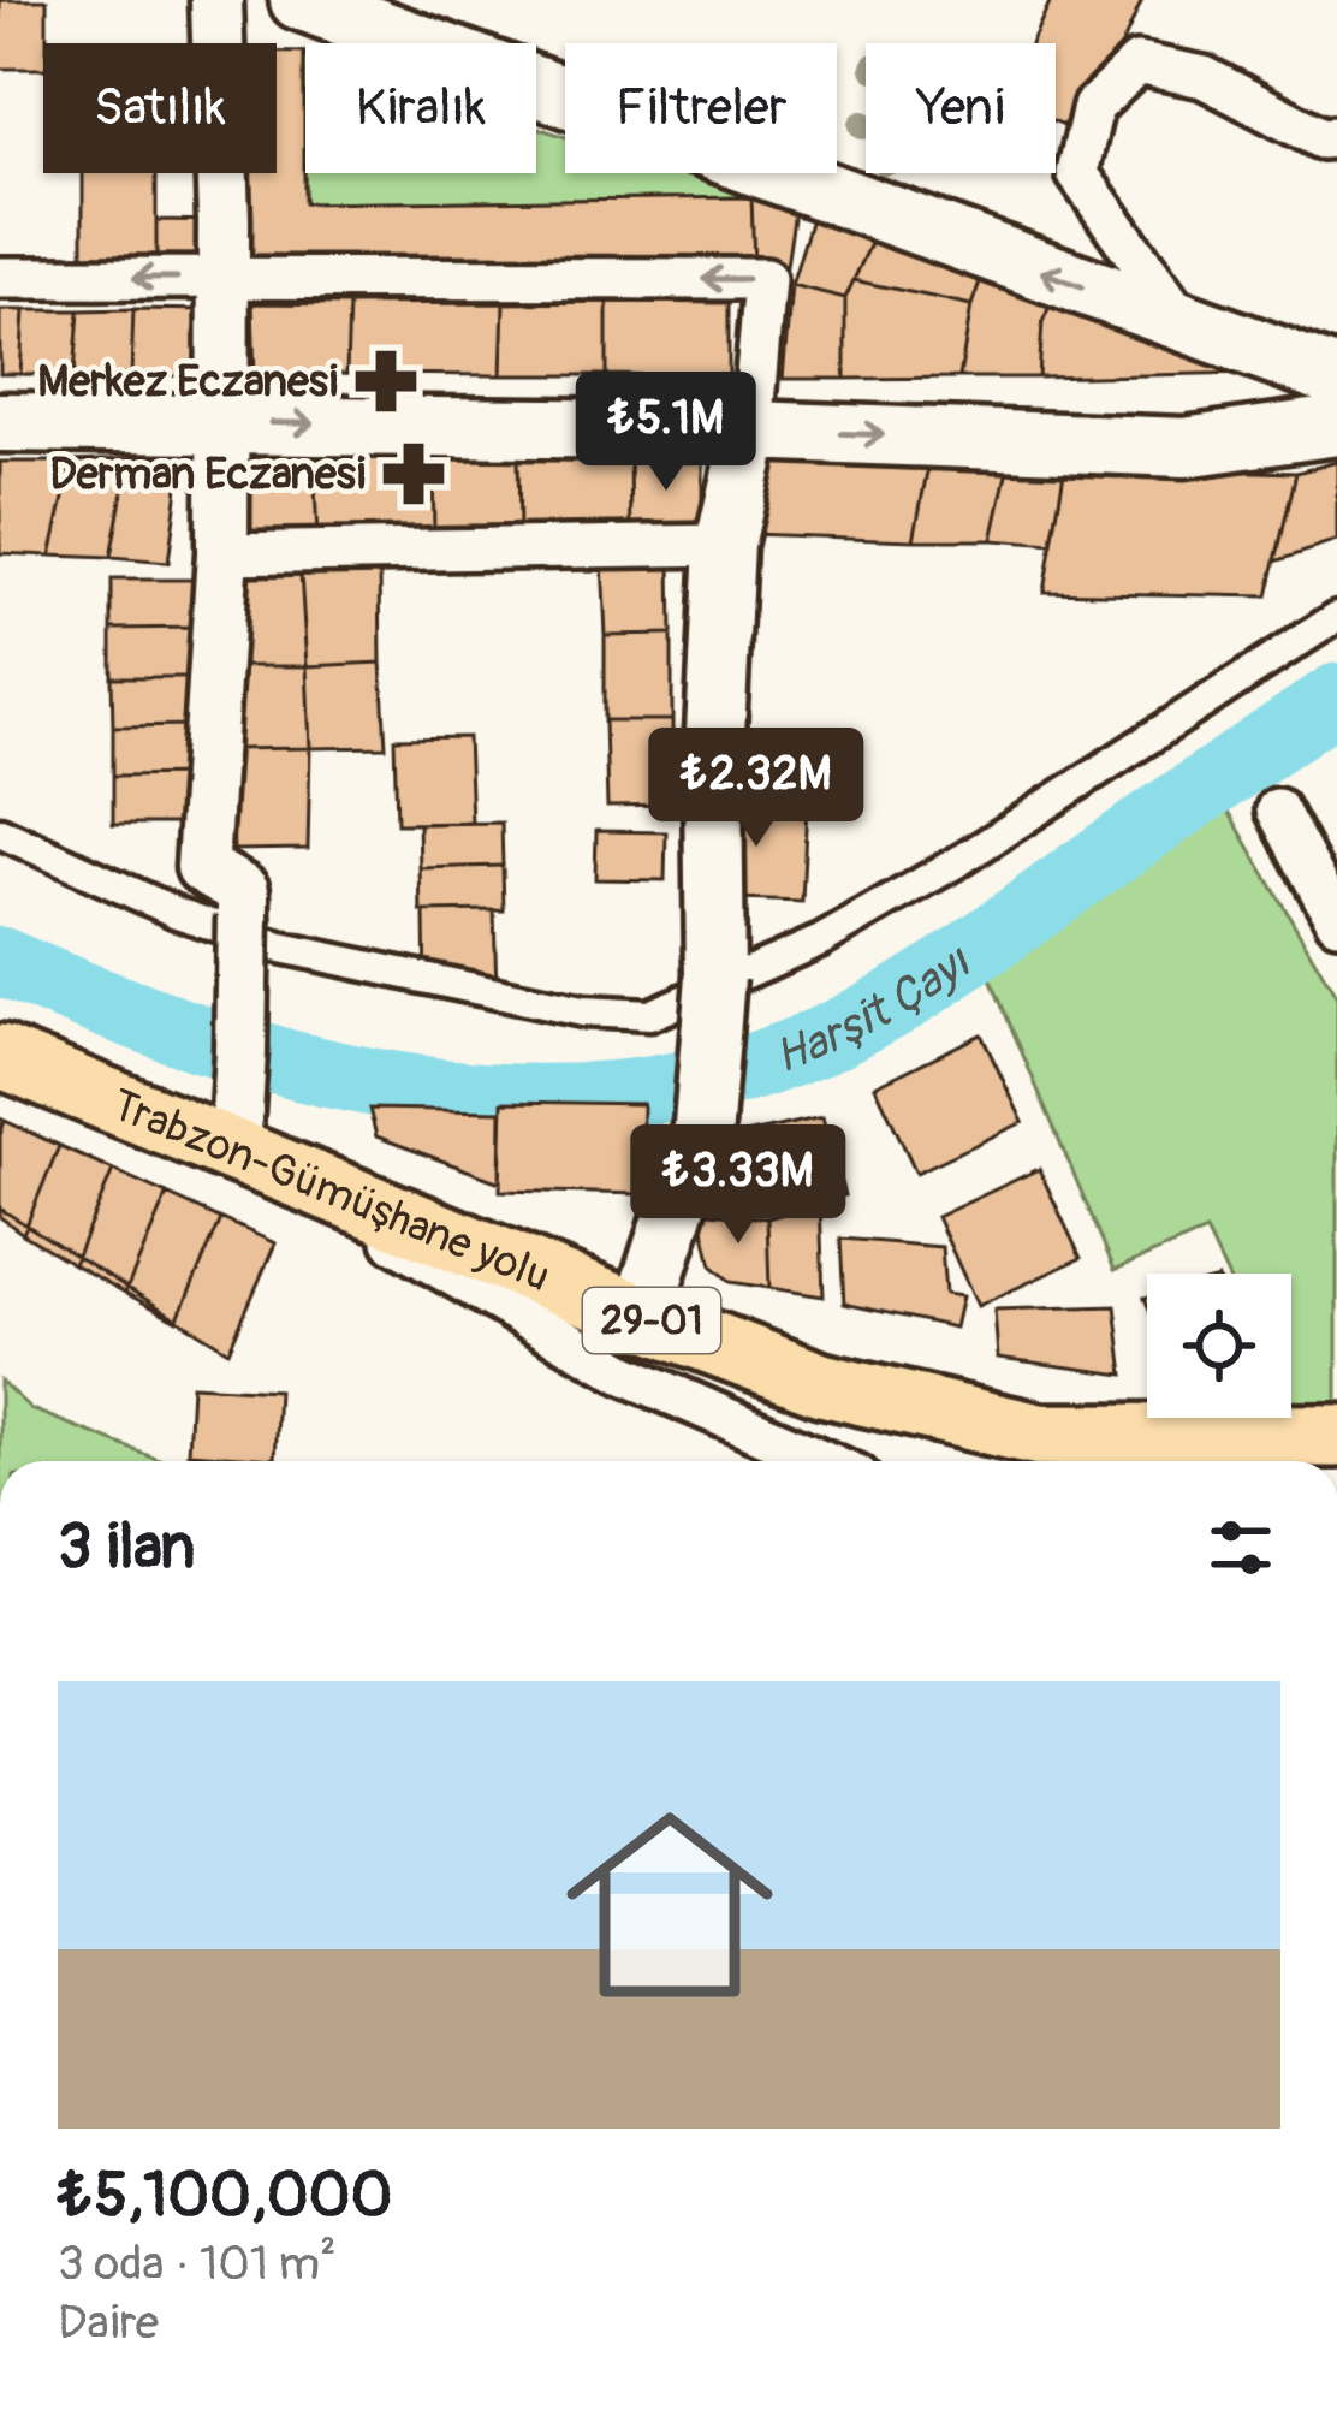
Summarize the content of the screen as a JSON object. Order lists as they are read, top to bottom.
{
  "streets": {
    "main road": ["Trabzon-Gümüşhane yolu", "29-01"]
  },
  "water": ["Harşit Çayı"],
  "places": {
    "pharmacy": ["Merkez Eczanesi", "Derman Eczanesi"]
  },
  "page": {
    "chip": [
      "Satılık",
      "Kiralık",
      "Filtreler",
      "Yeni"
    ],
    "price": ["₺5.1M", "₺2.32M", "₺3.33M"],
    "heading": "3 ilan",
    "list": [
      {
        "name": "₺5,100,000",
        "note": "3 oda · 101 m² · Daire"
      }
    ]
  }
}
